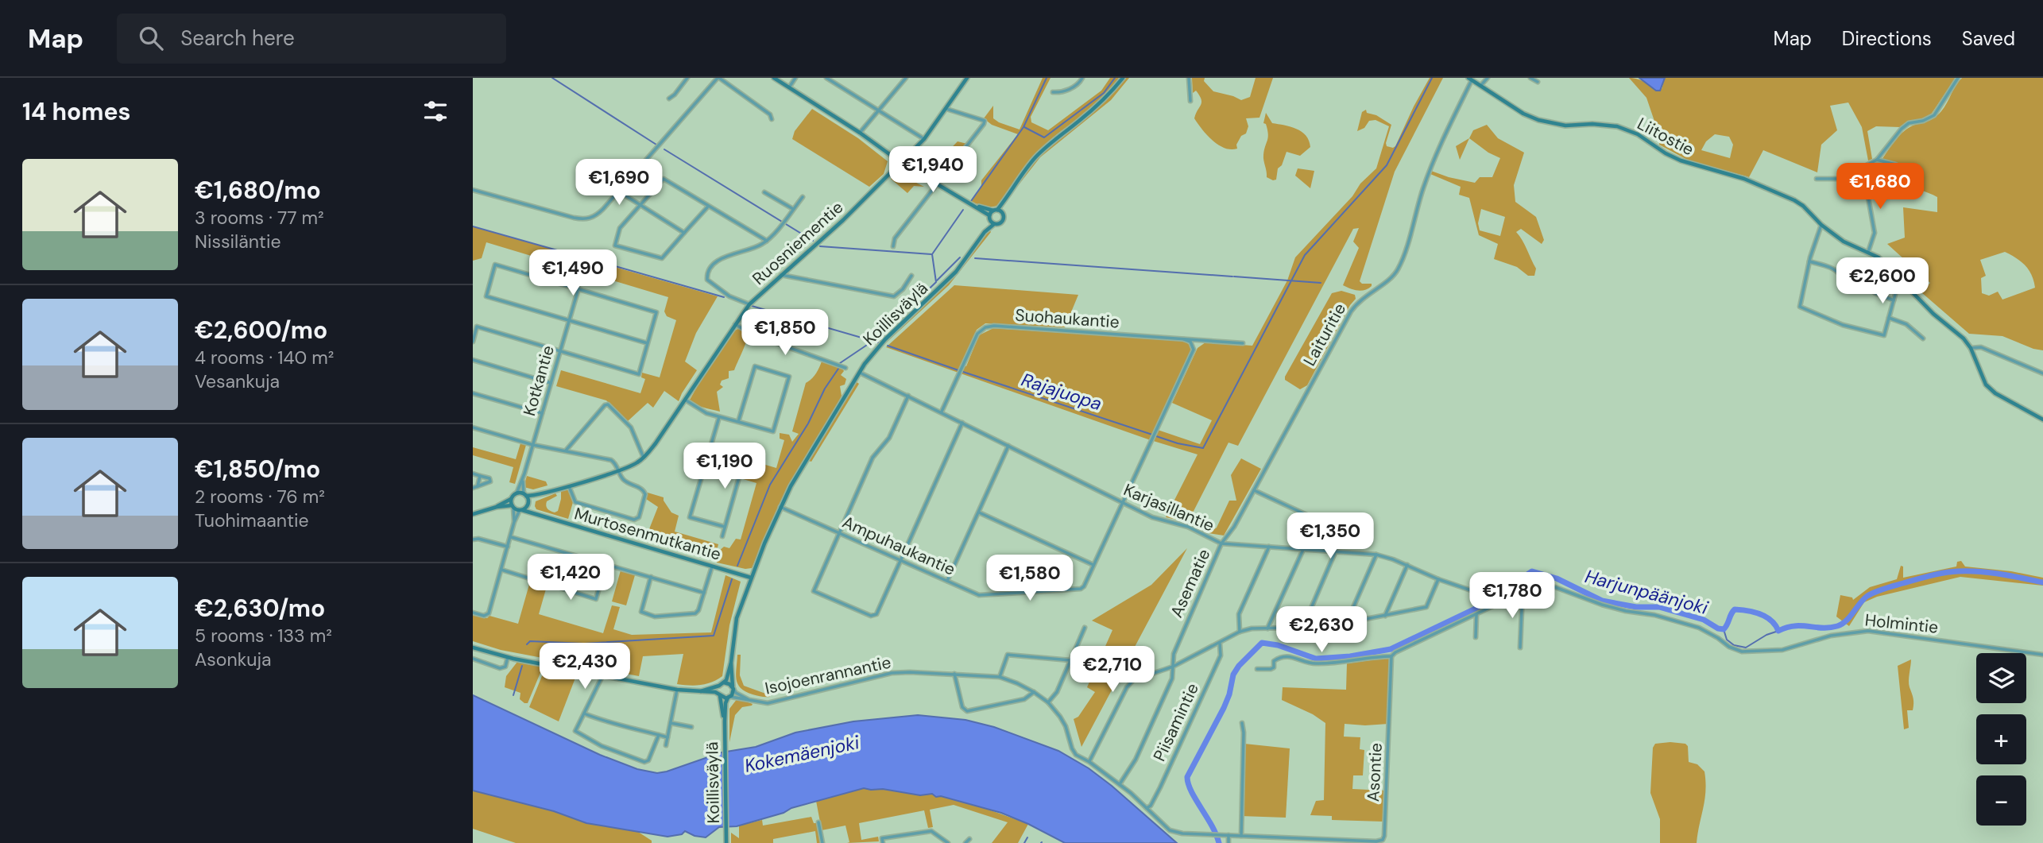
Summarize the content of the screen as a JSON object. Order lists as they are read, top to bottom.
{
  "streets": {
    "main road": [
      "Liitostie",
      "Ruosniementie",
      "Koillisväylä",
      "Murtosenmutkantie"
    ],
    "street": [
      "Suohaukantie",
      "Laituritie",
      "Kotkantie",
      "Karjasillantie",
      "Ampuhaukantie",
      "Asematie",
      "Holmintie",
      "Isojoenrannantie",
      "Piisamintie",
      "Asontie"
    ]
  },
  "crossings": [
    ["Liitostie", "Laituritie"],
    ["Ruosniementie", "Kotkantie"],
    ["Ruosniementie", "Murtosenmutkantie"],
    ["Koillisväylä", "Karjasillantie"],
    ["Koillisväylä", "Murtosenmutkantie"],
    ["Koillisväylä", "Ampuhaukantie"],
    ["Koillisväylä", "Isojoenrannantie"],
    ["Suohaukantie", "Karjasillantie"],
    ["Suohaukantie", "Ampuhaukantie"],
    ["Laituritie", "Karjasillantie"],
    ["Laituritie", "Asematie"],
    ["Kotkantie", "Murtosenmutkantie"],
    ["Karjasillantie", "Ampuhaukantie"],
    ["Karjasillantie", "Asematie"],
    ["Karjasillantie", "Holmintie"],
    ["Asematie", "Isojoenrannantie"],
    ["Isojoenrannantie", "Piisamintie"],
    ["Isojoenrannantie", "Asontie"]
  ],
  "water": ["Rajajuopa", "Harjunpäänjoki", "Kokemäenjoki"],
  "page": {
    "header": "Map",
    "search": "Search here",
    "nav": ["Map", "Directions", "Saved"],
    "heading": "14 homes",
    "list": [
      {
        "name": "€1,680/mo",
        "note": "3 rooms · 77 m² · Nissiläntie"
      },
      {
        "name": "€2,600/mo",
        "note": "4 rooms · 140 m² · Vesankuja"
      },
      {
        "name": "€1,850/mo",
        "note": "2 rooms · 76 m² · Tuohimaantie"
      },
      {
        "name": "€2,630/mo",
        "note": "5 rooms · 133 m² · Asonkuja"
      }
    ],
    "price": [
      "€1,940",
      "€1,690",
      "€1,680",
      "€1,490",
      "€2,600",
      "€1,850",
      "€1,190",
      "€1,350",
      "€1,420",
      "€1,580",
      "€1,780",
      "€2,630",
      "€2,430",
      "€2,710"
    ],
    "map_buttons": ["+", "−"]
  }
}
